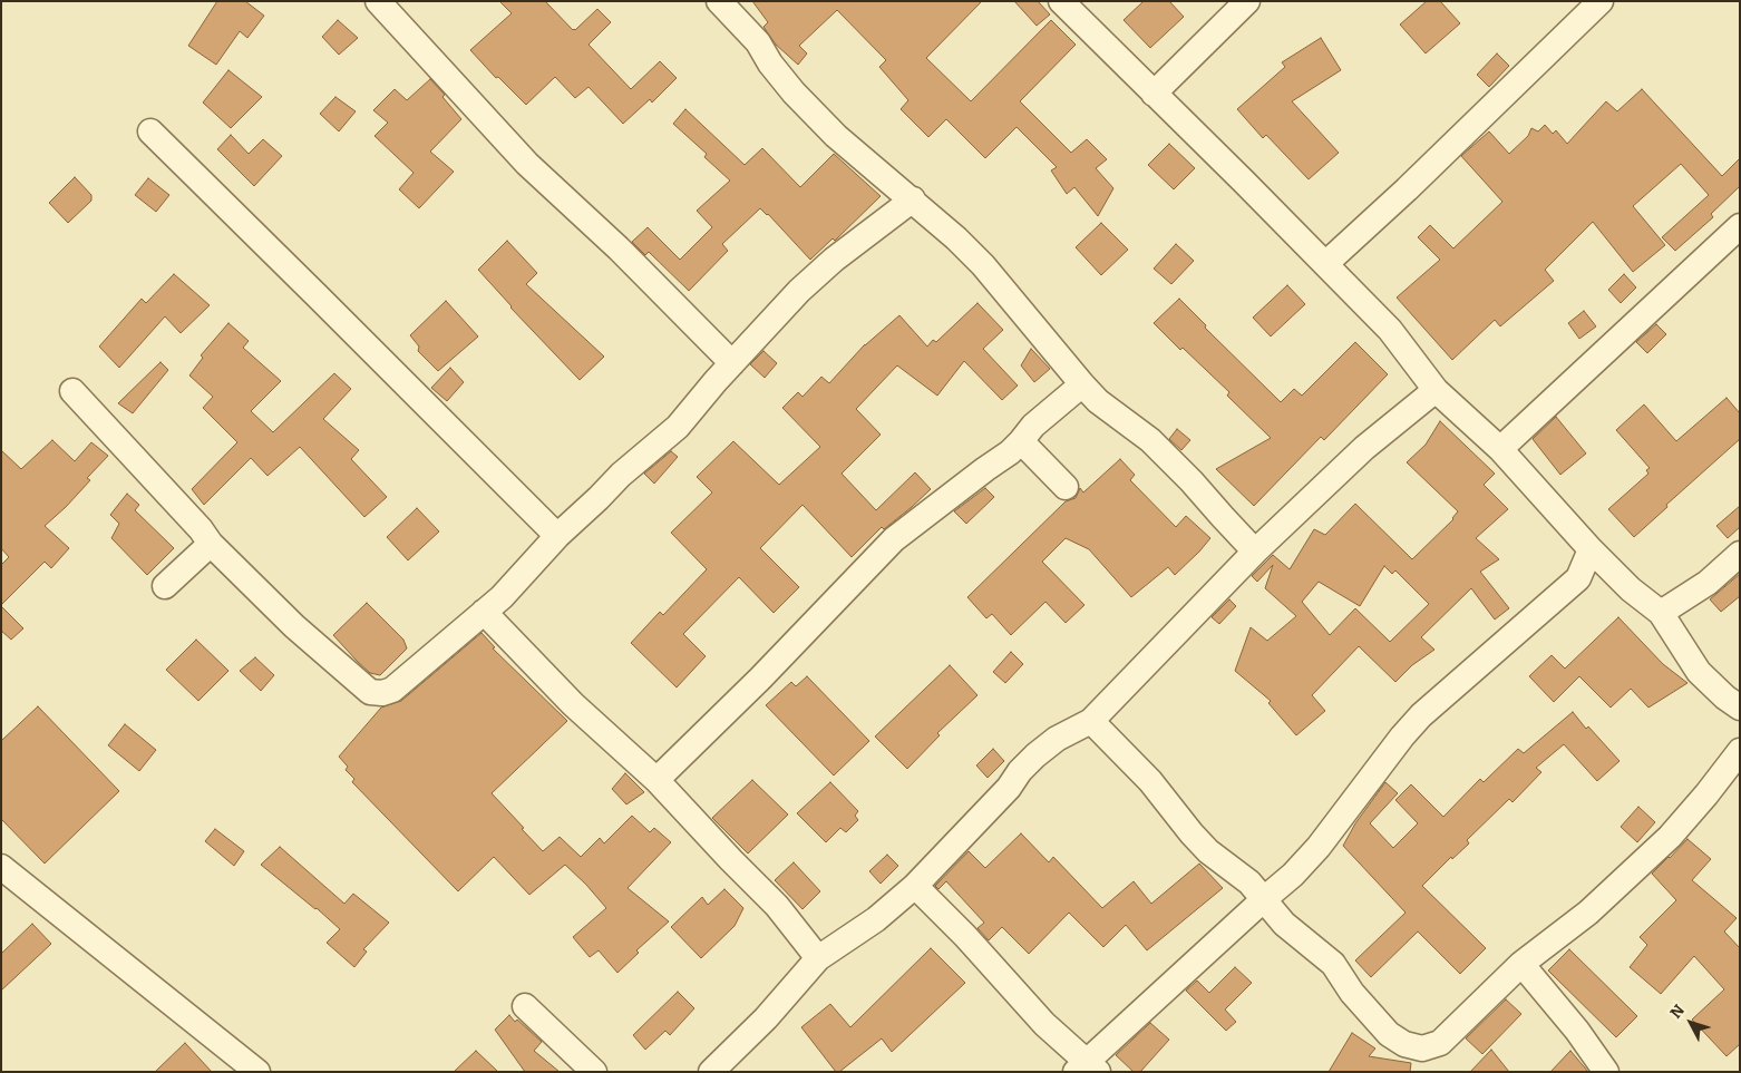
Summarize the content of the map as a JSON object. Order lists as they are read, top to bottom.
{
  "north": "top left"
}
